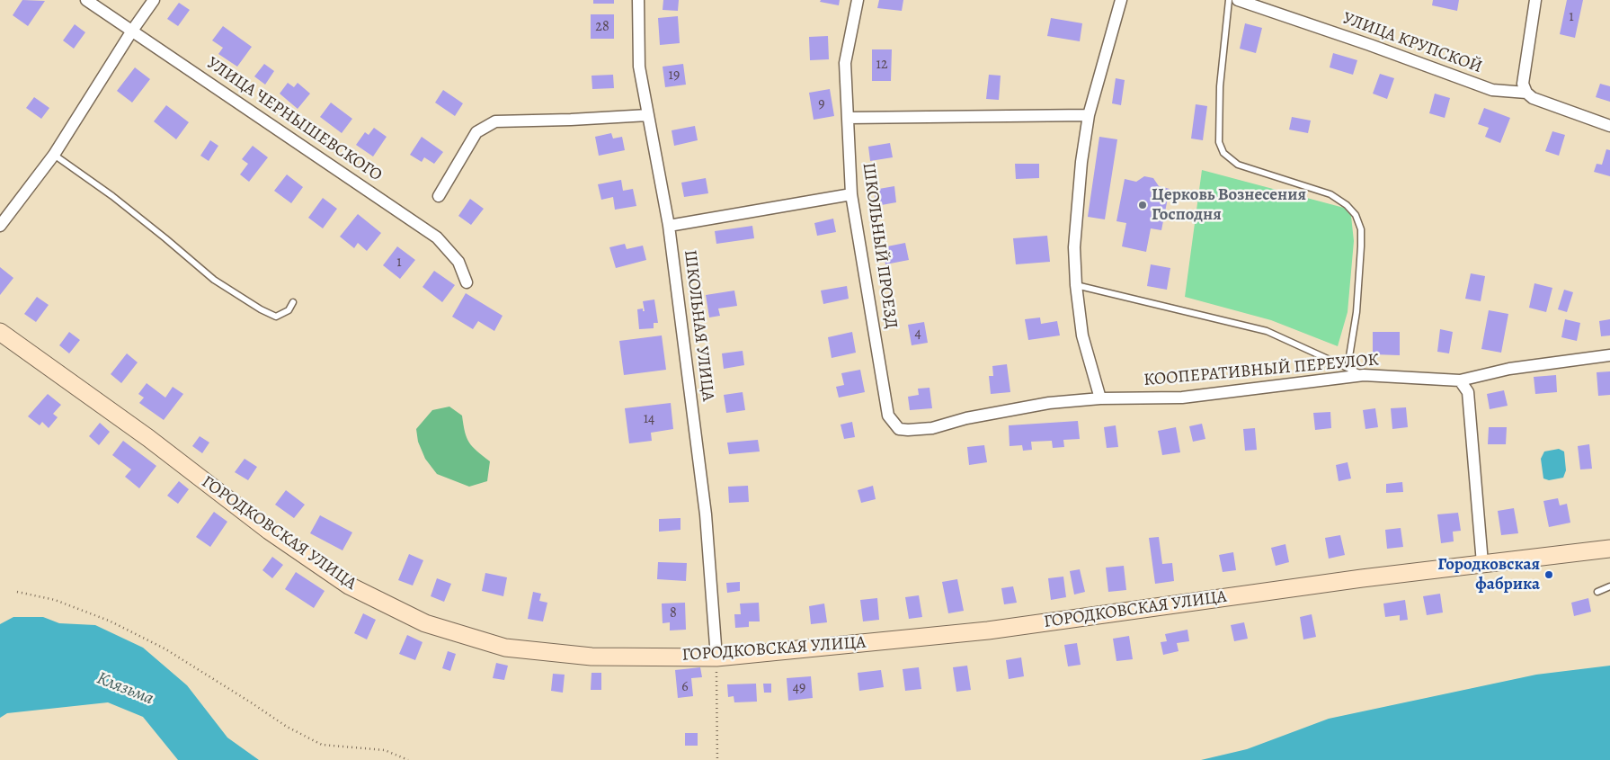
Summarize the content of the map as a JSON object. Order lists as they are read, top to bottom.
{
  "streets": {
    "main road": ["ГОРОДКОВСКАЯ УЛИЦА"],
    "street": [
      "УЛИЦА КРУПСКОЙ",
      "УЛИЦА ЧЕРНЫШЕВСКОГО",
      "ШКОЛЬНЫЙ ПРОЕЗД",
      "ШКОЛЬНАЯ УЛИЦА",
      "КООПЕРАТИВНЫЙ ПЕРЕУЛОК"
    ]
  },
  "crossings": [
    ["ШКОЛЬНЫЙ ПРОЕЗД", "КООПЕРАТИВНЫЙ ПЕРЕУЛОК"],
    ["ШКОЛЬНАЯ УЛИЦА", "ГОРОДКОВСКАЯ УЛИЦА"]
  ],
  "water": ["Клязьма"],
  "places": ["Церковь Вознесения Господня", "Городковская фабрика"],
  "house_numbers": [
    "1",
    "28",
    "12",
    "19",
    "9",
    "1",
    "4",
    "14",
    "8",
    "6",
    "49"
  ]
}
